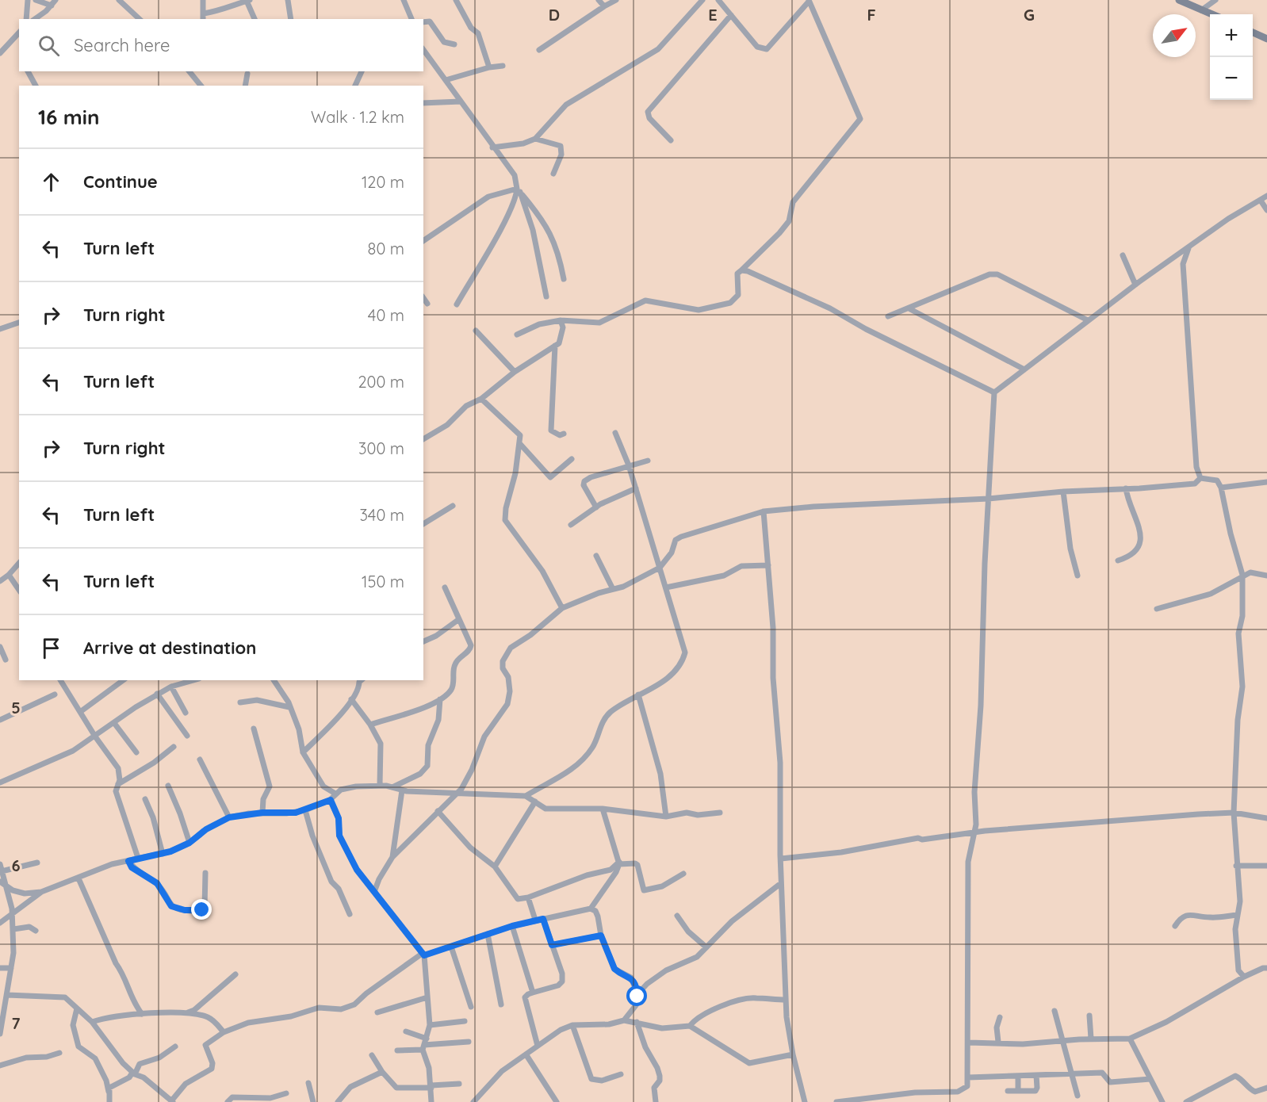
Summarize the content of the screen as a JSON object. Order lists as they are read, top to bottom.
{
  "north": "top right",
  "page": {
    "map_buttons": ["+", "−"],
    "search": "Search here",
    "heading": ["16 min", "Walk · 1.2 km"],
    "list": [
      ["Continue", "120 m"],
      ["Turn left", "80 m"],
      ["Turn right", "40 m"],
      ["Turn left", "200 m"],
      ["Turn right", "300 m"],
      ["Turn left", "340 m"],
      ["Turn left", "150 m"],
      "Arrive at destination"
    ]
  },
  "grid": {
    "columns": [
      "D",
      "E",
      "F",
      "G"
    ],
    "rows": ["5", "6", "7"]
  }
}
